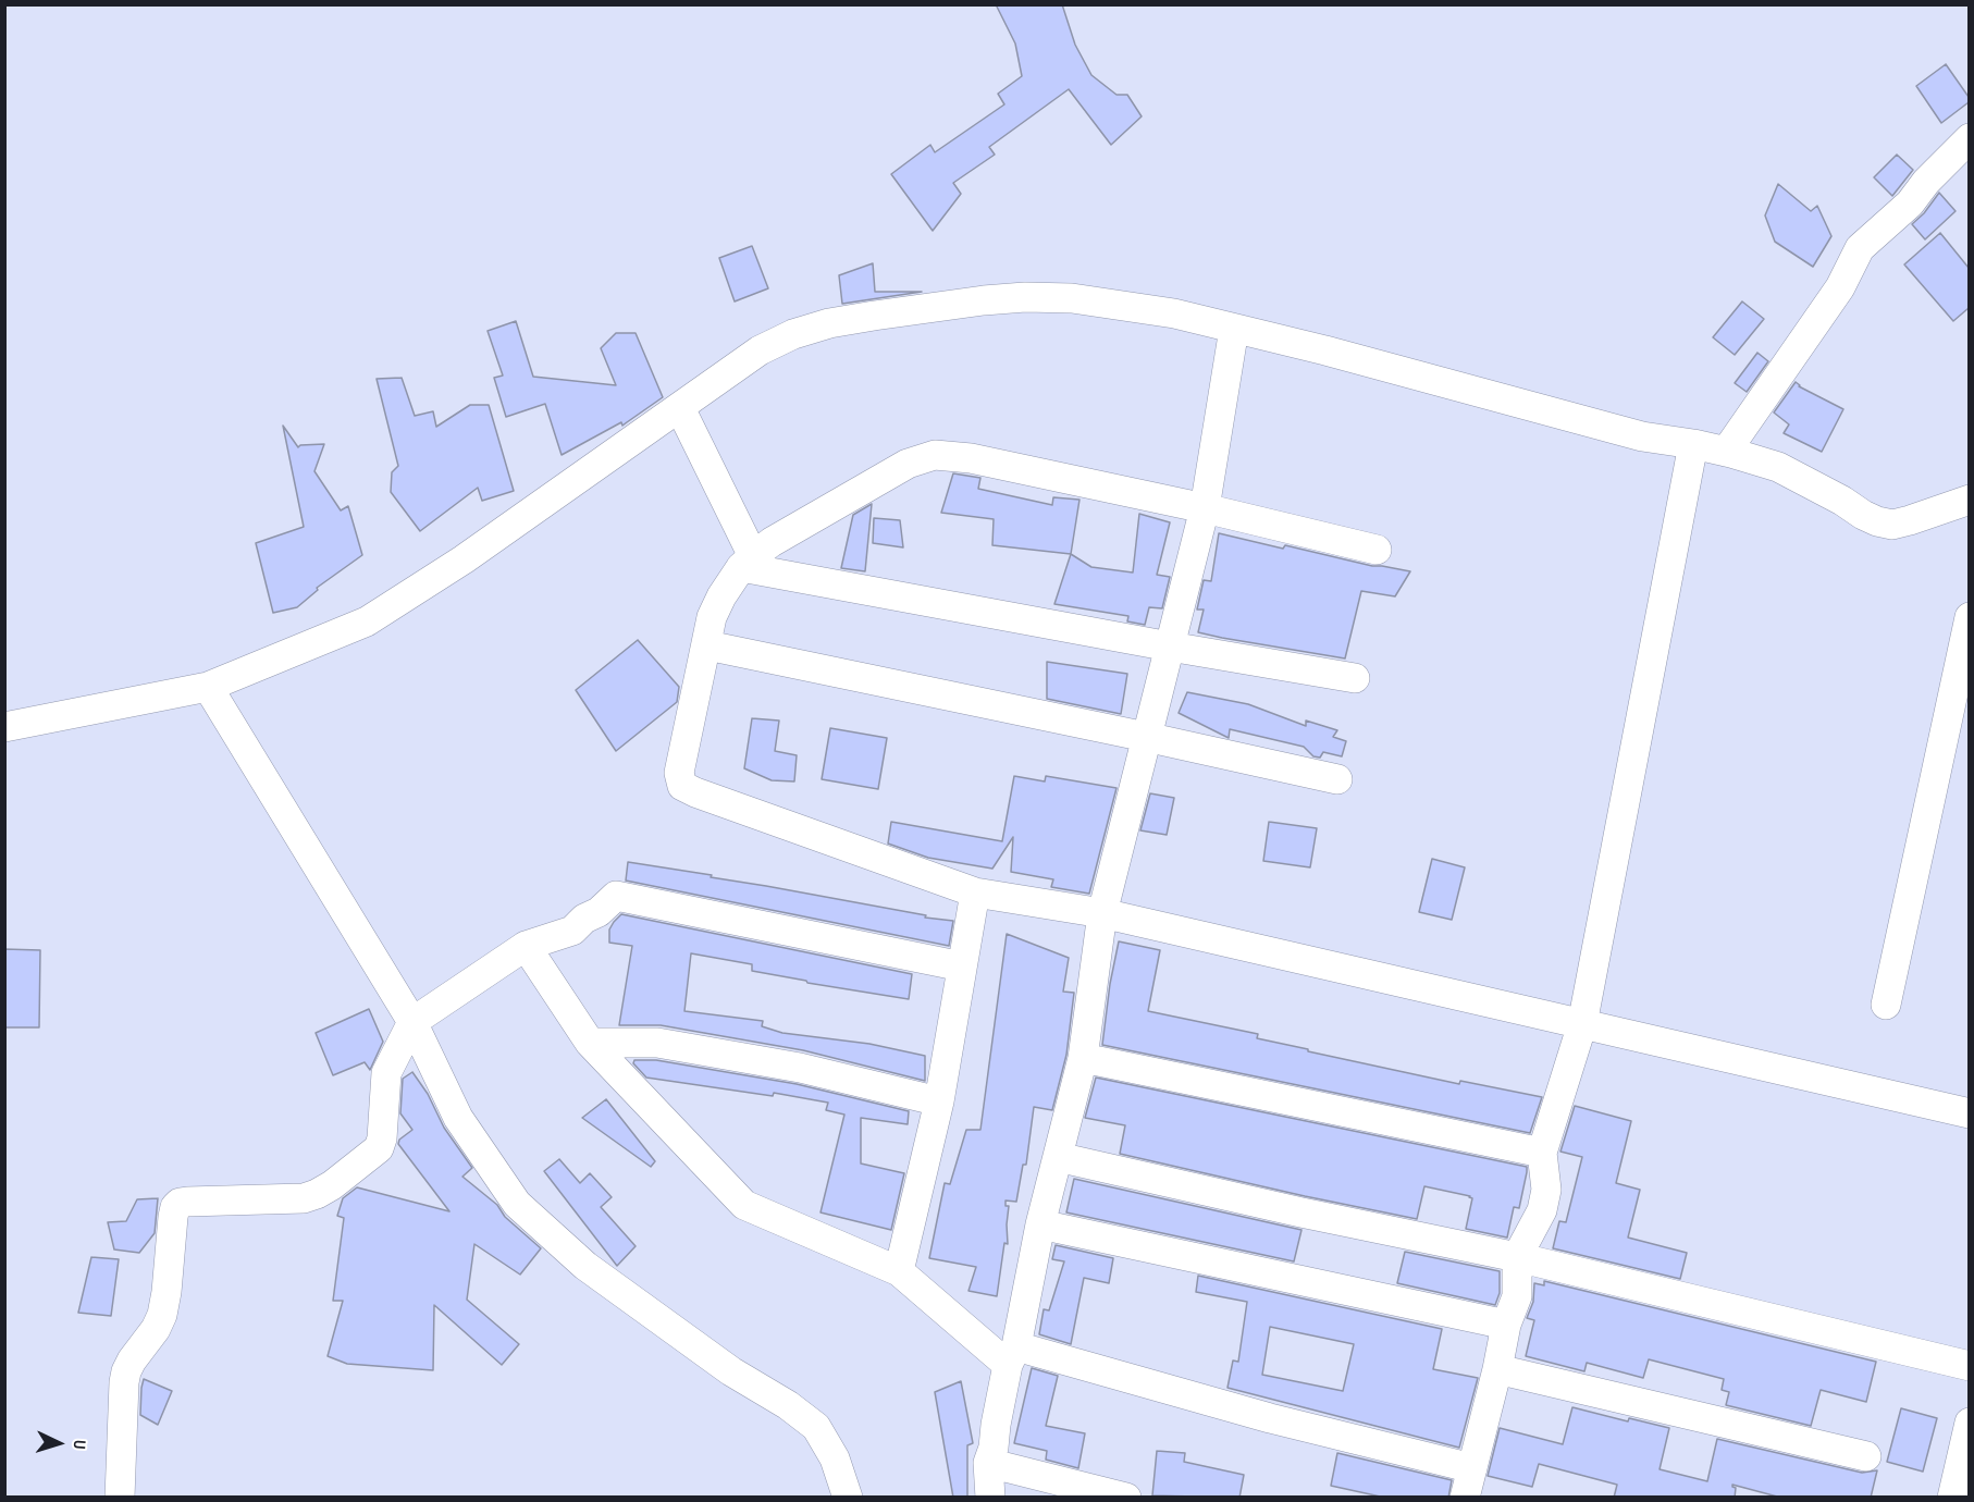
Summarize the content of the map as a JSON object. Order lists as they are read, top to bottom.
{
  "north": "right"
}
